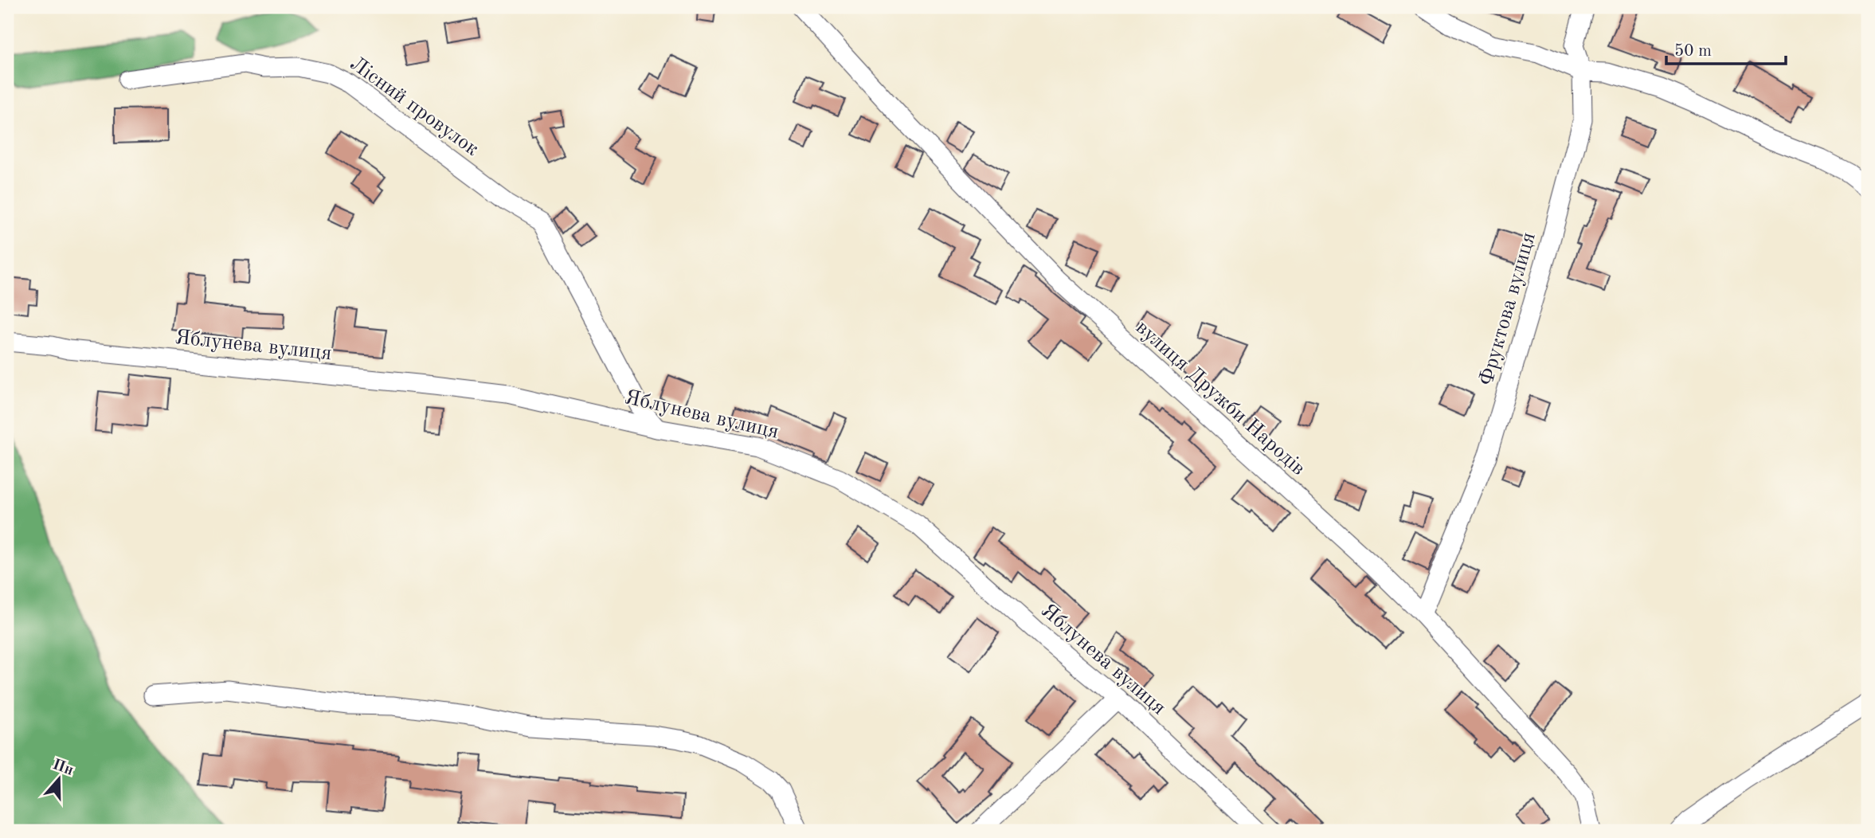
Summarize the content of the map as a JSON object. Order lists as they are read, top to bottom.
{
  "streets": {
    "street": [
      "Лісний провулок",
      "Фруктова вулиця",
      "Яблунева вулиця",
      "вулиця Дружби Народів"
    ]
  },
  "crossings": [
    ["Лісний провулок", "Яблунева вулиця"],
    ["Фруктова вулиця", "вулиця Дружби Народів"]
  ],
  "scale_bar": "50 m",
  "north": "top"
}
